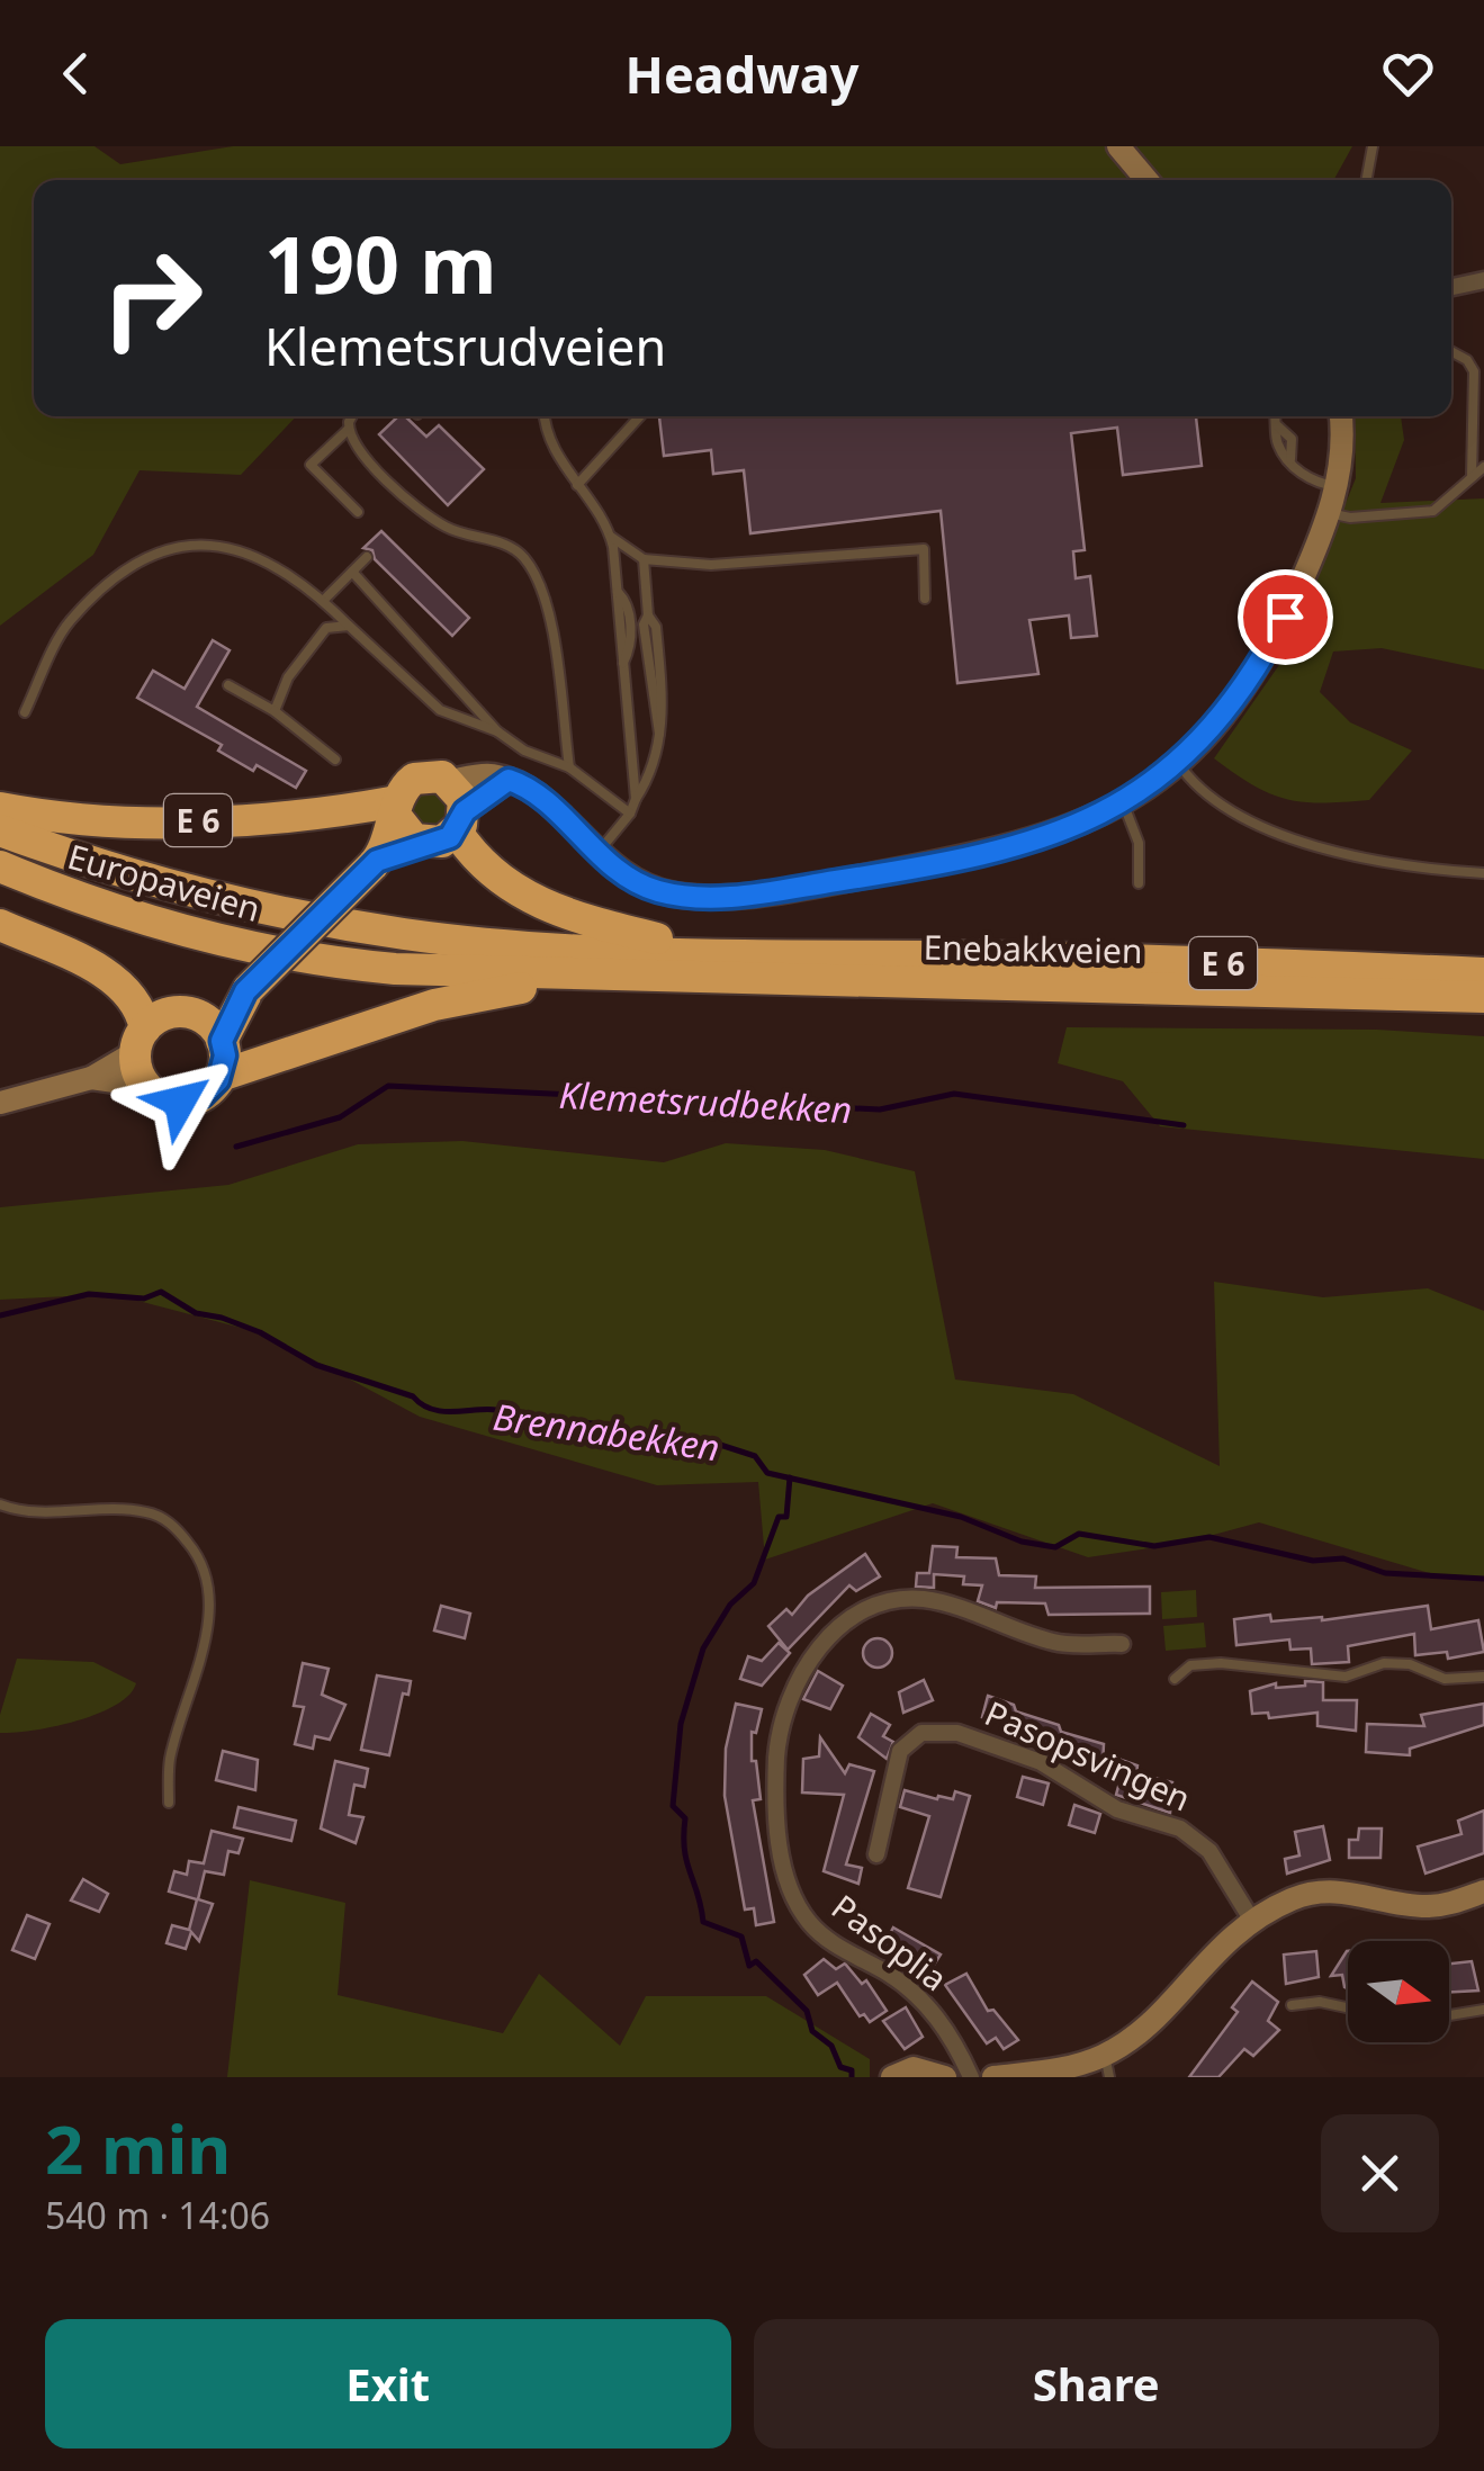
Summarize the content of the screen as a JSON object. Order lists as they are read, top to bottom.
{
  "streets": {
    "highway": ["E 6", "Europaveien", "Enebakkveien"],
    "street": ["Pasopsvingen", "Pasoplia"]
  },
  "crossings": [
    ["E 6", "Europaveien"],
    ["E 6", "Enebakkveien"],
    ["Europaveien", "Enebakkveien"]
  ],
  "water": ["Klemetsrudbekken", "Brennabekken"],
  "north": "right",
  "page": {
    "header": "Headway",
    "turn": ["190 m", "Klemetsrudveien"],
    "heading": ["2 min", "540 m · 14:06"],
    "buttons": ["Exit", "Share"]
  }
}
